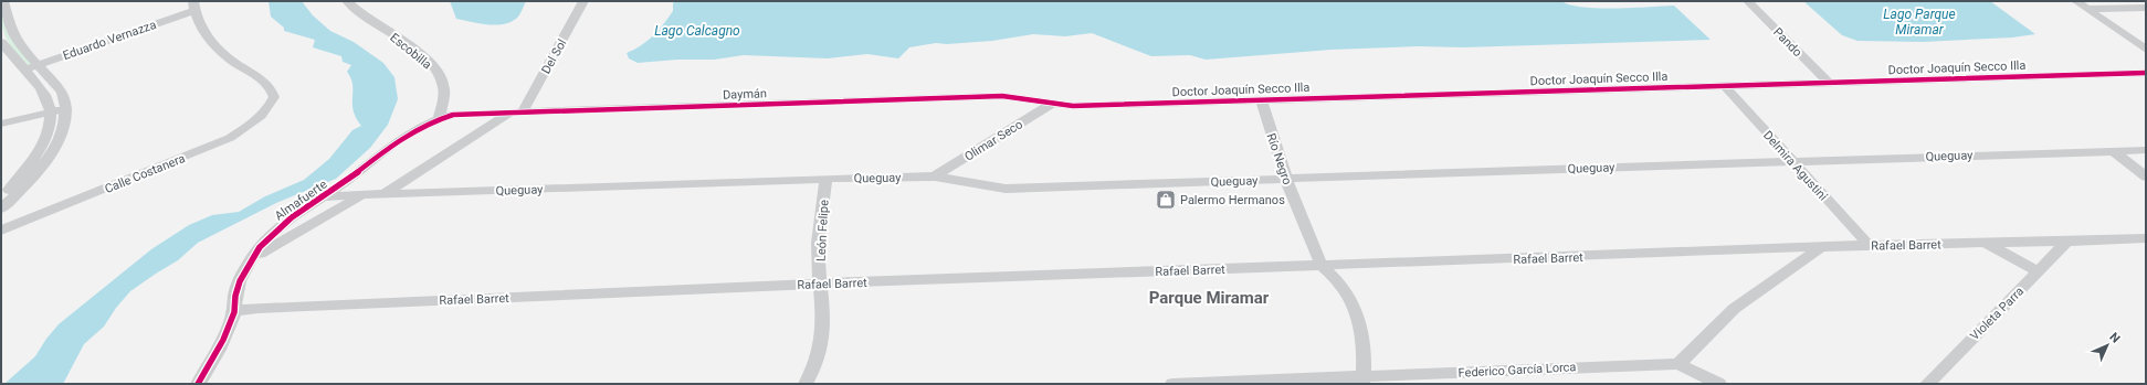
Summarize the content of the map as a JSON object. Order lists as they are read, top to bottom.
{
  "streets": {
    "street": [
      "Eduardo Vernazza",
      "Pando",
      "Escobilla",
      "Del Sol",
      "Doctor Joaquín Secco Illa",
      "Daymán",
      "Olimar Seco",
      "Queguay",
      "Río Negro",
      "Delmira Agustini",
      "Calle Costanera",
      "Almafuerte",
      "León Felipe",
      "Rafael Barret",
      "Violeta Parra",
      "Federico García Lorca"
    ]
  },
  "crossings": [
    ["Eduardo Vernazza", "Calle Costanera"],
    ["Pando", "Doctor Joaquín Secco Illa"],
    ["Escobilla", "Daymán"],
    ["Escobilla", "Almafuerte"],
    ["Del Sol", "Daymán"],
    ["Doctor Joaquín Secco Illa", "Daymán"],
    ["Doctor Joaquín Secco Illa", "Olimar Seco"],
    ["Doctor Joaquín Secco Illa", "Río Negro"],
    ["Doctor Joaquín Secco Illa", "Delmira Agustini"],
    ["Daymán", "Olimar Seco"],
    ["Daymán", "Almafuerte"],
    ["Olimar Seco", "Queguay"],
    ["Queguay", "Río Negro"],
    ["Queguay", "Delmira Agustini"],
    ["Queguay", "Almafuerte"],
    ["Queguay", "León Felipe"],
    ["Río Negro", "Rafael Barret"],
    ["Delmira Agustini", "Rafael Barret"],
    ["Almafuerte", "Rafael Barret"],
    ["León Felipe", "Rafael Barret"],
    ["Rafael Barret", "Violeta Parra"]
  ],
  "districts": ["Parque Miramar"],
  "water": ["Lago Parque Miramar", "Lago Calcagno"],
  "places": {
    "shop": ["Palermo Hermanos"]
  },
  "north": "top right"
}
